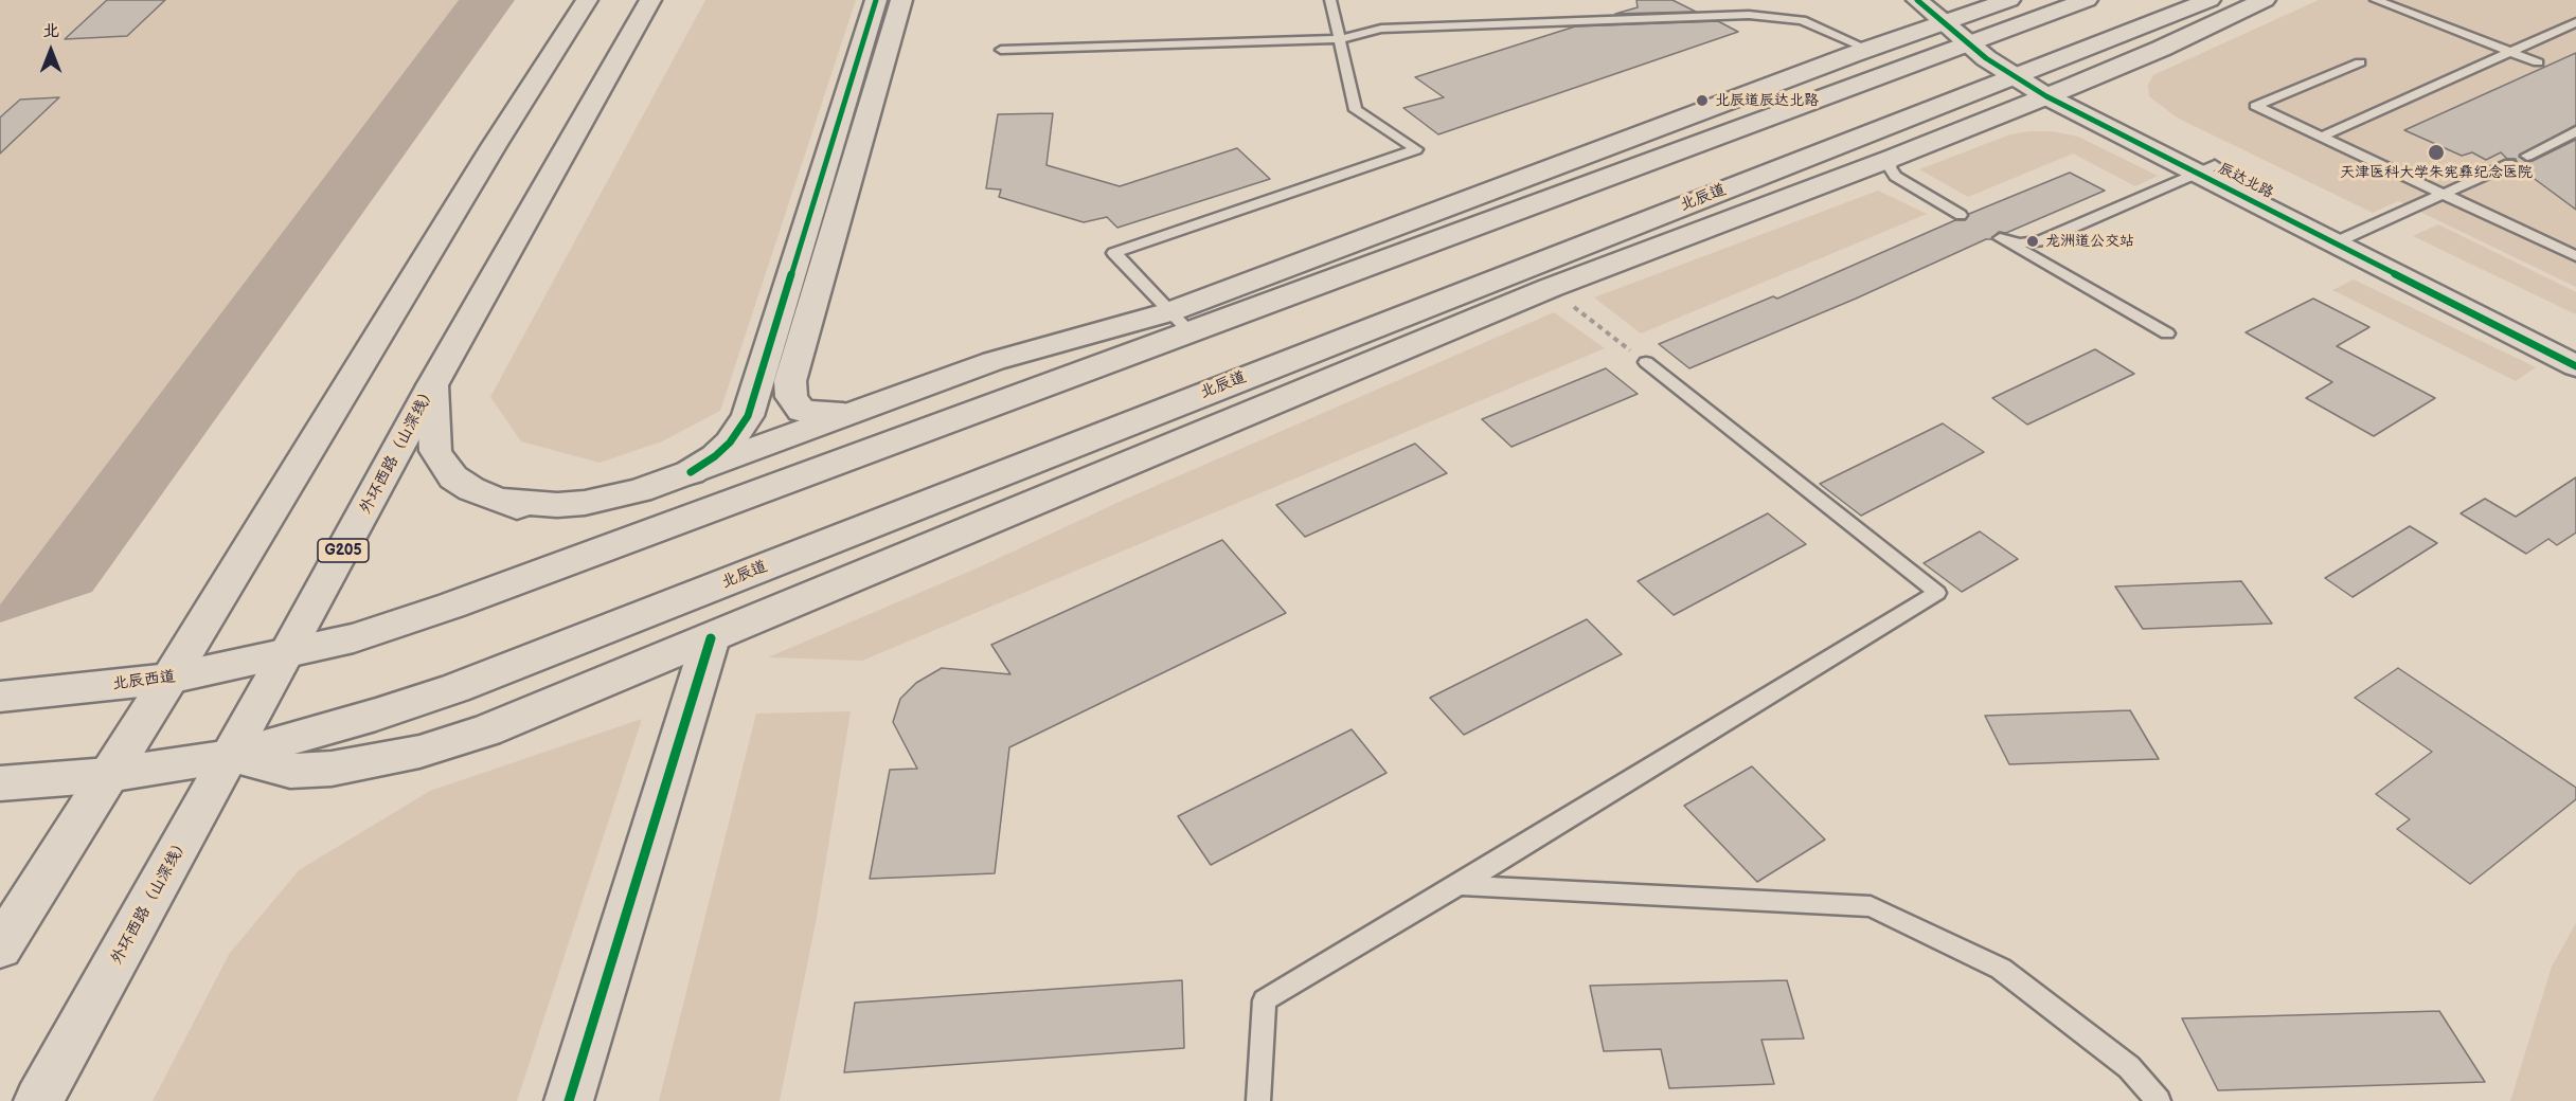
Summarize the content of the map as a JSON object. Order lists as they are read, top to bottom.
{
  "streets": {
    "main road": [
      "辰达北路",
      "北辰道",
      "外环西路（山深线）",
      "G205",
      "北辰西道"
    ]
  },
  "crossings": [
    ["辰达北路", "北辰道"],
    ["北辰道", "外环西路（山深线）"],
    ["外环西路（山深线）", "北辰西道"]
  ],
  "places": ["北辰道辰达北路", "天津医科大学朱宪彝纪念医院", "龙洲道公交站"],
  "north": "top"
}
